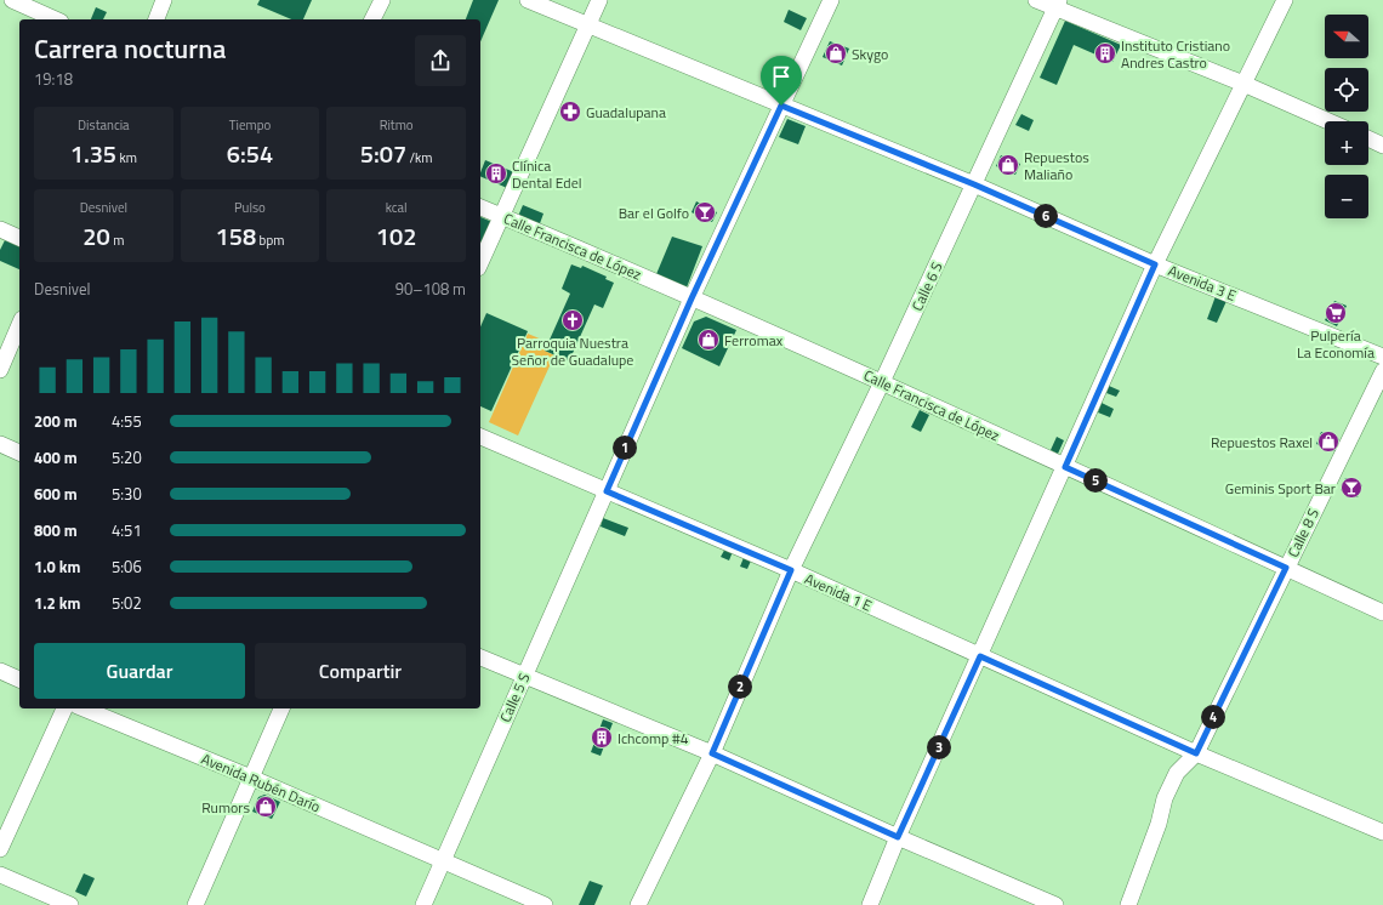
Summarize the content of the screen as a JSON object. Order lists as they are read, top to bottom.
{
  "streets": {
    "street": [
      "Calle Francisca de López",
      "Avenida 3 E",
      "Calle 6 S",
      "Calle 8 S",
      "Avenida 1 E",
      "Calle 5 S",
      "Avenida Rubén Darío"
    ]
  },
  "crossings": [
    ["Calle Francisca de López", "Calle 6 S"],
    ["Calle Francisca de López", "Calle 8 S"],
    ["Calle Francisca de López", "Calle 5 S"],
    ["Avenida 3 E", "Calle 6 S"],
    ["Avenida 3 E", "Calle 5 S"],
    ["Calle 6 S", "Avenida 1 E"],
    ["Calle 8 S", "Avenida 1 E"],
    ["Avenida 1 E", "Calle 5 S"],
    ["Calle 5 S", "Avenida Rubén Darío"]
  ],
  "places": {
    "shop": [
      "Skygo",
      "Repuestos Maliaño",
      "Ferromax",
      "Repuestos Raxel",
      "Rumors"
    ],
    "building": ["Instituto Cristiano Andres Castro", "Clínica Dental Edel", "Ichcomp #4"],
    "pharmacy": ["Guadalupana"],
    "bar": ["Bar el Golfo", "Geminis Sport Bar"],
    "supermarket": ["Pulpería La Economía"],
    "church": ["Parroquia Nuestra Señor de Guadalupe"]
  },
  "north": "left",
  "page": {
    "map_buttons": ["+", "−"],
    "heading": ["Carrera nocturna", "19:18"],
    "stats": [
      ["Distancia", "1.35 km"],
      ["Tiempo", "6:54"],
      ["Ritmo", "5:07 /km"],
      ["Desnivel", "20 m"],
      ["Pulso", "158 bpm"],
      ["kcal", "102"]
    ],
    "pins": [
      "6",
      "1",
      "5",
      "2",
      "4",
      "3"
    ],
    "chart": ["Desnivel", "90–108 m"],
    "list": [
      {
        "name": "200 m",
        "note": "4:55"
      },
      {
        "name": "400 m",
        "note": "5:20"
      },
      {
        "name": "600 m",
        "note": "5:30"
      },
      {
        "name": "800 m",
        "note": "4:51"
      },
      {
        "name": "1.0 km",
        "note": "5:06"
      },
      {
        "name": "1.2 km",
        "note": "5:02"
      }
    ],
    "buttons": ["Guardar", "Compartir"]
  }
}
